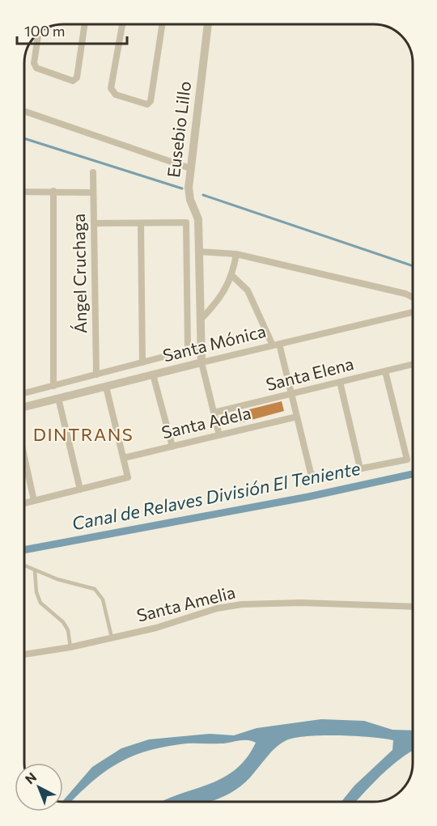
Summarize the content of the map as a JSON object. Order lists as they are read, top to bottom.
{
  "streets": {
    "street": [
      "Eusebio Lillo",
      "Ángel Cruchaga",
      "Santa Mónica",
      "Santa Elena",
      "Santa Adela",
      "Santa Amelia"
    ]
  },
  "crossings": [
    ["Eusebio Lillo", "Santa Mónica"],
    ["Ángel Cruchaga", "Santa Mónica"]
  ],
  "districts": ["DINTRANS"],
  "water": ["Canal de Relaves División El Teniente"],
  "scale_bar": "100 m",
  "north": "top left"
}
